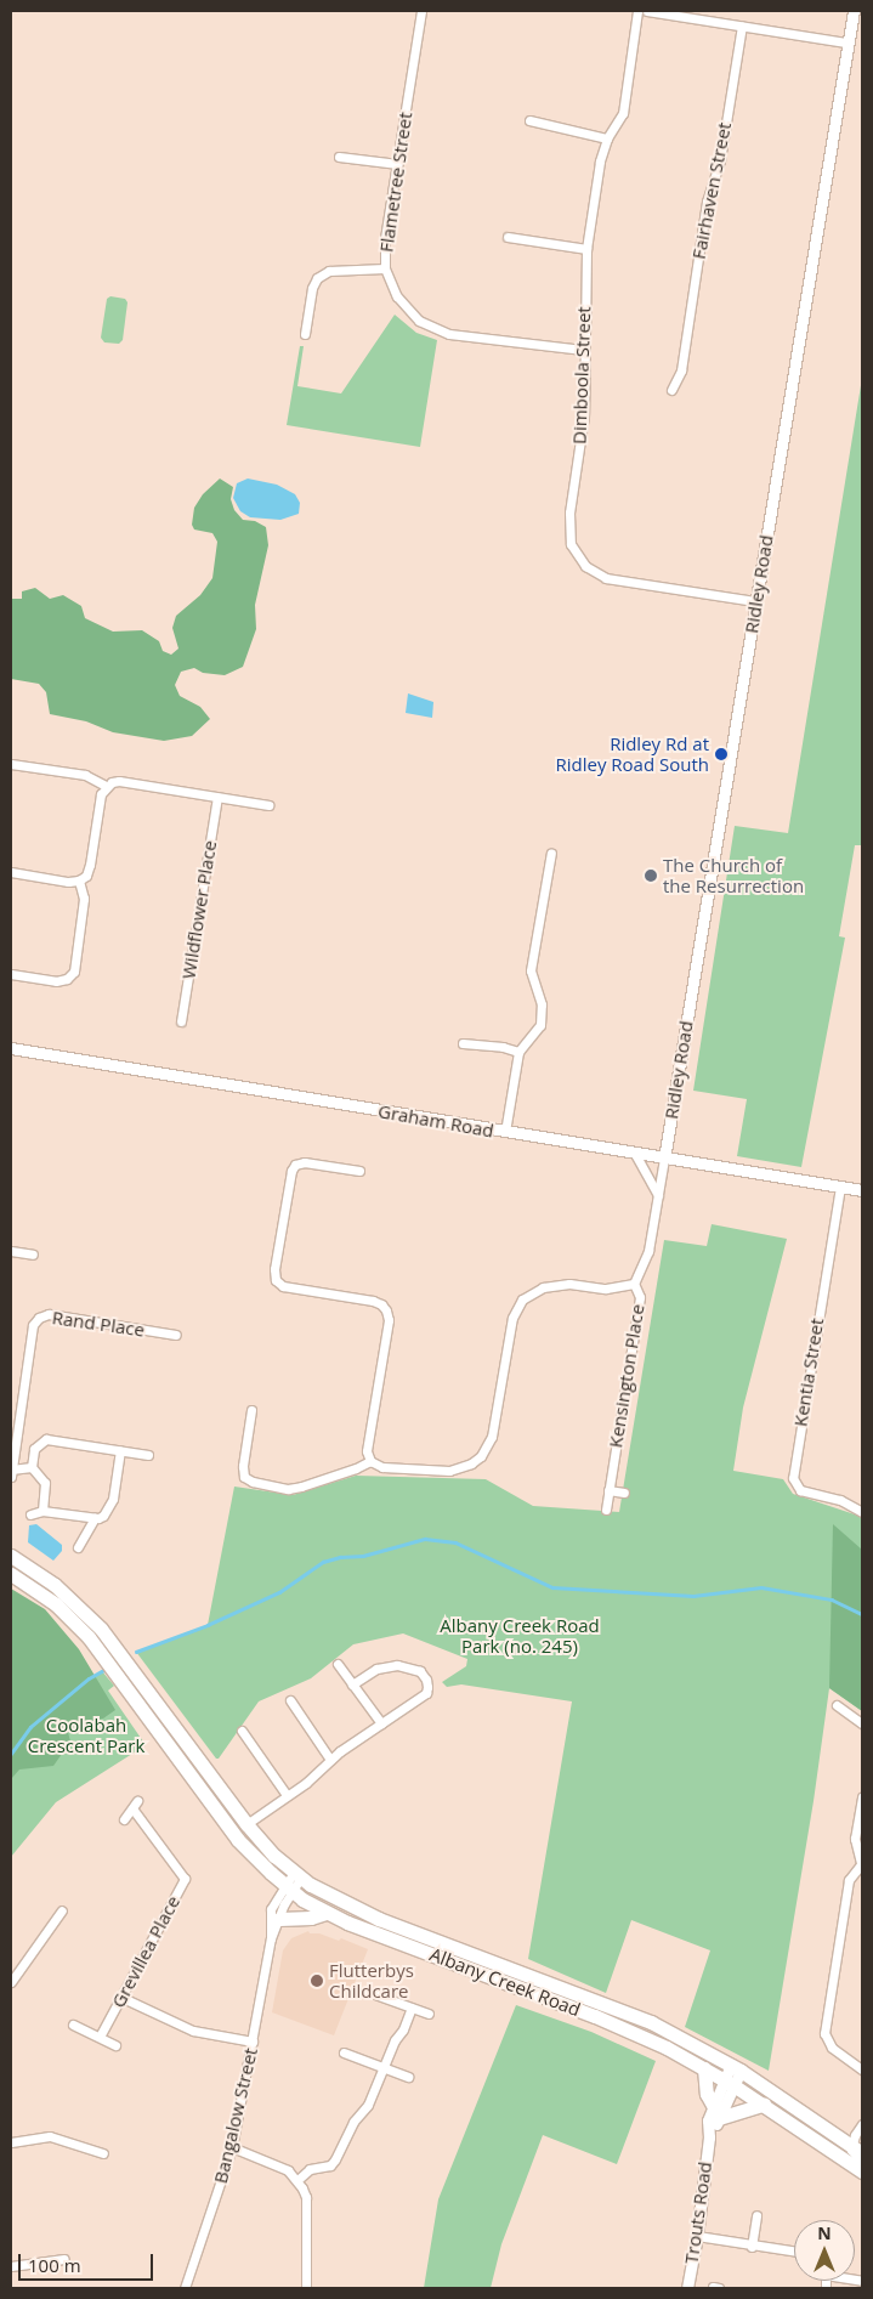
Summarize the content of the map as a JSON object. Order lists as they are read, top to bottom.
{
  "streets": {
    "main road": ["Albany Creek Road"],
    "street": [
      "Flametree Street",
      "Fairhaven Street",
      "Dimboola Street",
      "Ridley Road",
      "Wildflower Place",
      "Graham Road",
      "Rand Place",
      "Kentia Street",
      "Kensington Place",
      "Grevillea Place",
      "Bangalow Street",
      "Trouts Road"
    ]
  },
  "crossings": [
    ["Flametree Street", "Dimboola Street"],
    ["Dimboola Street", "Ridley Road"],
    ["Ridley Road", "Graham Road"],
    ["Ridley Road", "Kensington Place"],
    ["Graham Road", "Kentia Street"],
    ["Graham Road", "Kensington Place"],
    ["Albany Creek Road", "Bangalow Street"],
    ["Albany Creek Road", "Trouts Road"]
  ],
  "parks": ["Albany Creek Road Park (no. 245)", "Coolabah Crescent Park"],
  "places": ["Ridley Rd at Ridley Road South", "The Church of the Resurrection", "Flutterbys Childcare"],
  "scale_bar": "100 m",
  "north": "top"
}
